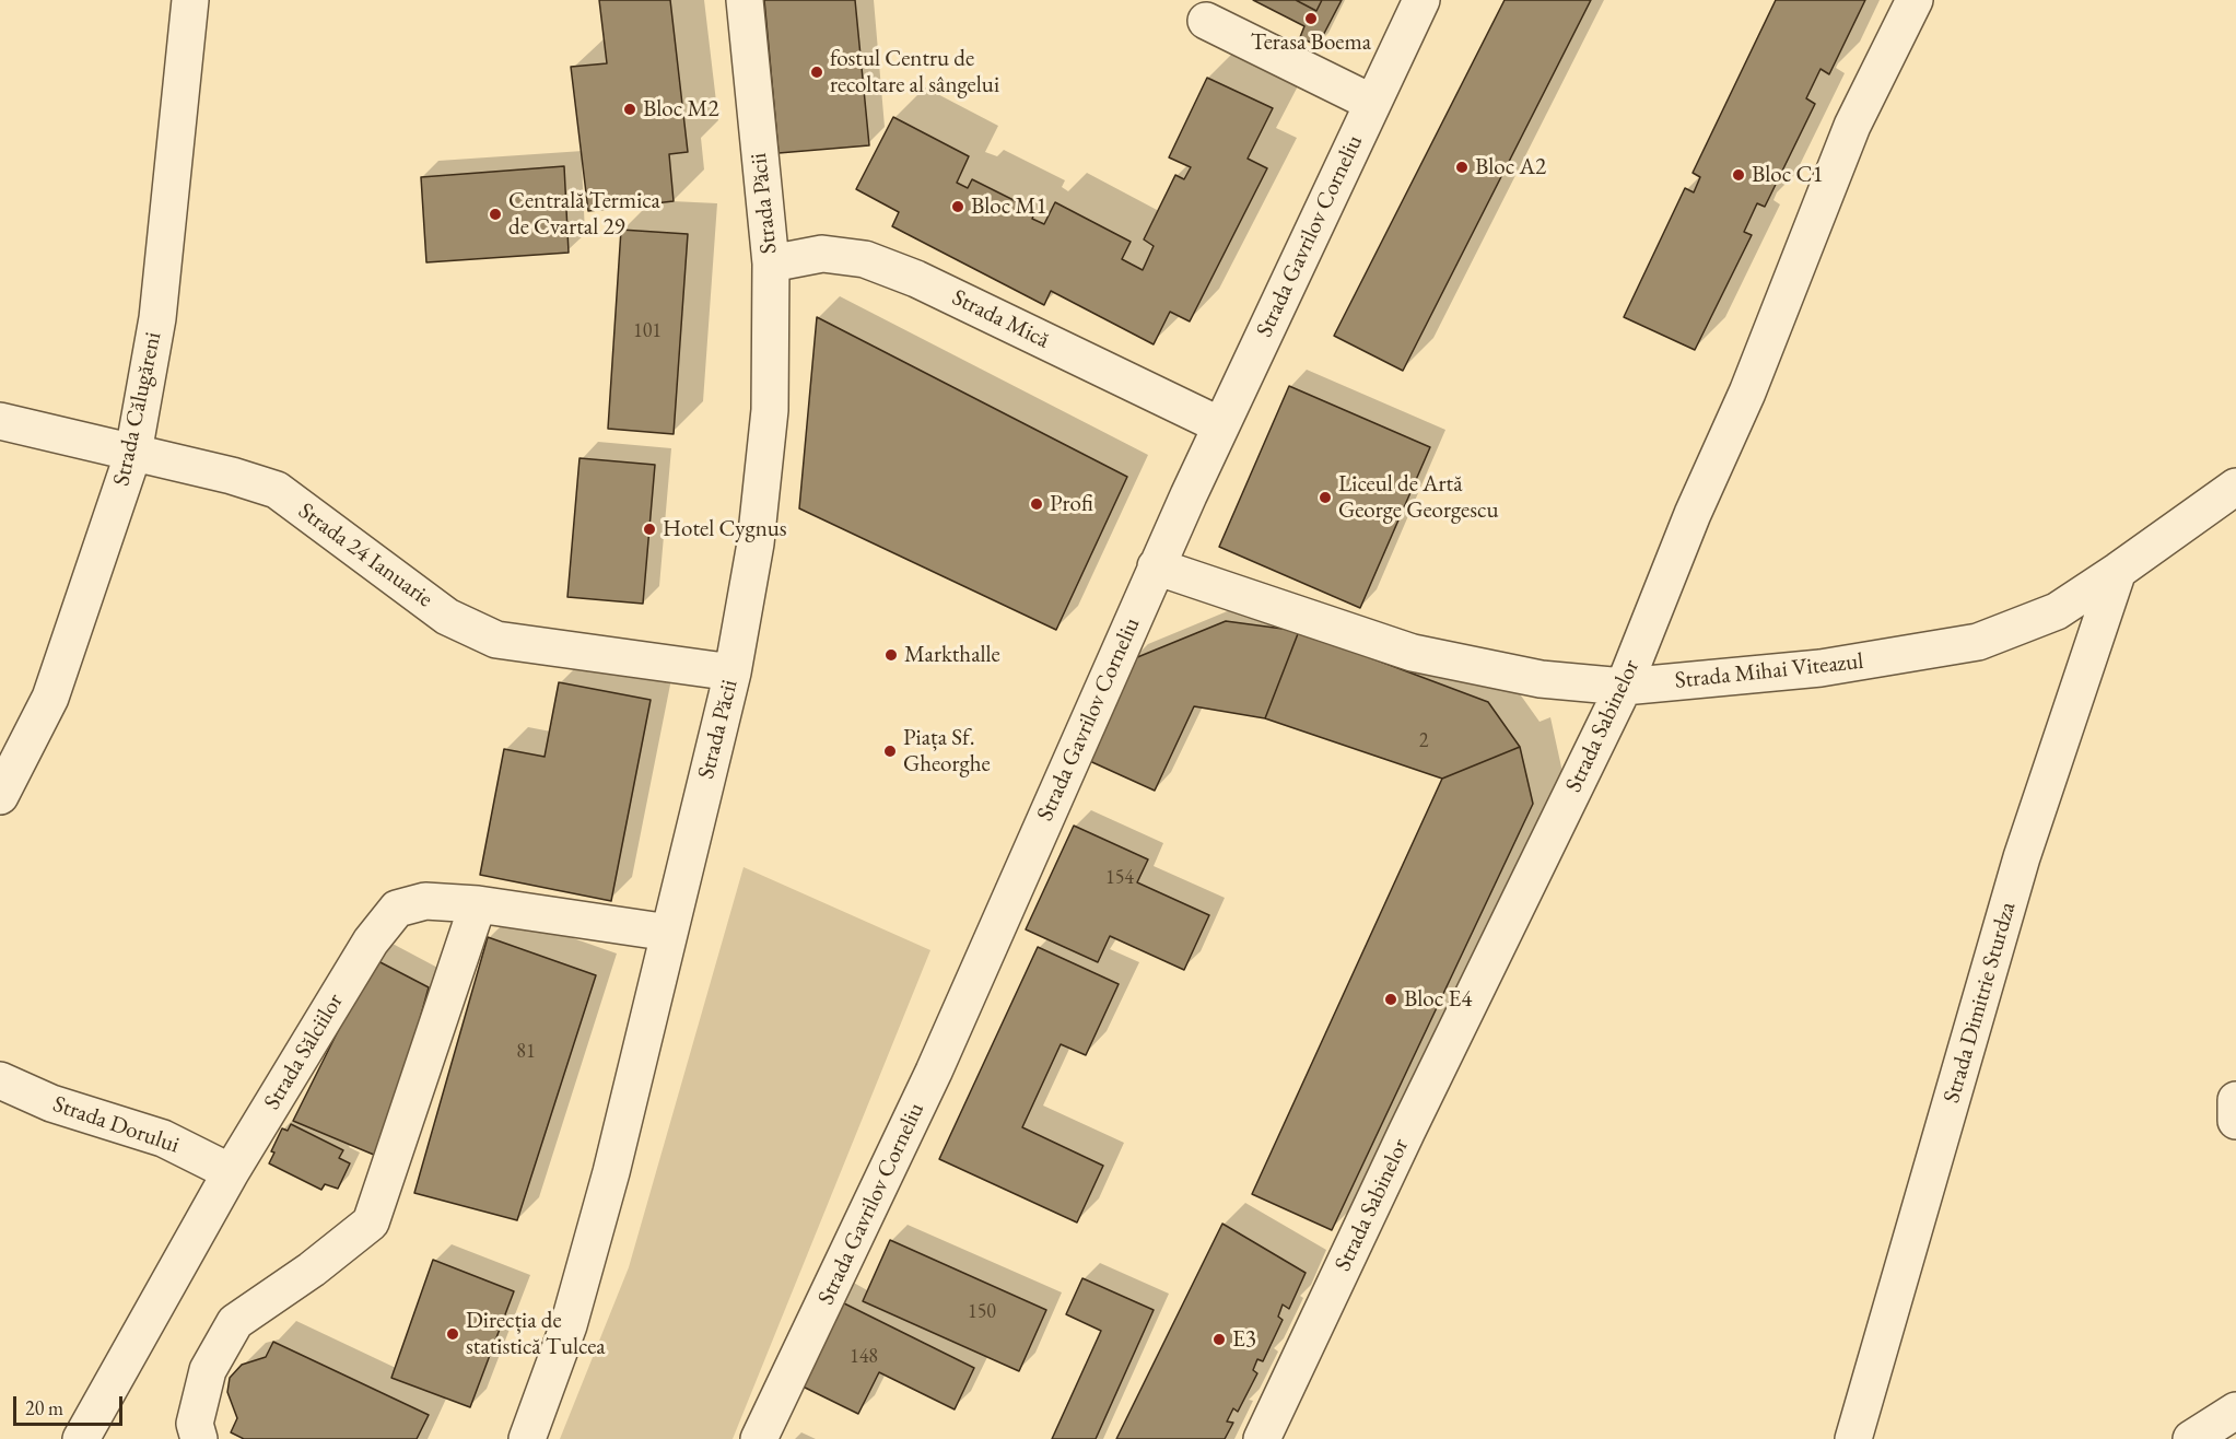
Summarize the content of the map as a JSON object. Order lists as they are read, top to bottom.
{
  "streets": {
    "street": [
      "Strada Păcii",
      "Strada Gavrilov Corneliu",
      "Strada Mică",
      "Strada Călugăreni",
      "Strada 24 Ianuarie",
      "Strada Mihai Viteazul",
      "Strada Sabinelor",
      "Strada Dimitrie Sturdza",
      "Strada Sălciilor",
      "Strada Dorului"
    ]
  },
  "crossings": [
    ["Strada Păcii", "Strada Mică"],
    ["Strada Păcii", "Strada 24 Ianuarie"],
    ["Strada Păcii", "Strada Sălciilor"],
    ["Strada Gavrilov Corneliu", "Strada Mică"],
    ["Strada Gavrilov Corneliu", "Strada Mihai Viteazul"],
    ["Strada Călugăreni", "Strada 24 Ianuarie"],
    ["Strada Mihai Viteazul", "Strada Sabinelor"],
    ["Strada Mihai Viteazul", "Strada Dimitrie Sturdza"],
    ["Strada Sălciilor", "Strada Dorului"]
  ],
  "places": [
    "Terasa Boema",
    "fostul Centru de recoltare al sângelui",
    "Bloc M2",
    "Bloc A2",
    "Bloc C1",
    "Bloc M1",
    "Centrală Termica de Cvartal 29",
    "Liceul de Artă George Georgescu",
    "Profi",
    "Hotel Cygnus",
    "Markthalle",
    "Piața Sf. Gheorghe",
    "Bloc E4",
    "Direcția de statistică Tulcea",
    "E3"
  ],
  "house_numbers": [
    "101",
    "2",
    "154",
    "81",
    "150",
    "148"
  ],
  "scale_bar": "20 m"
}
